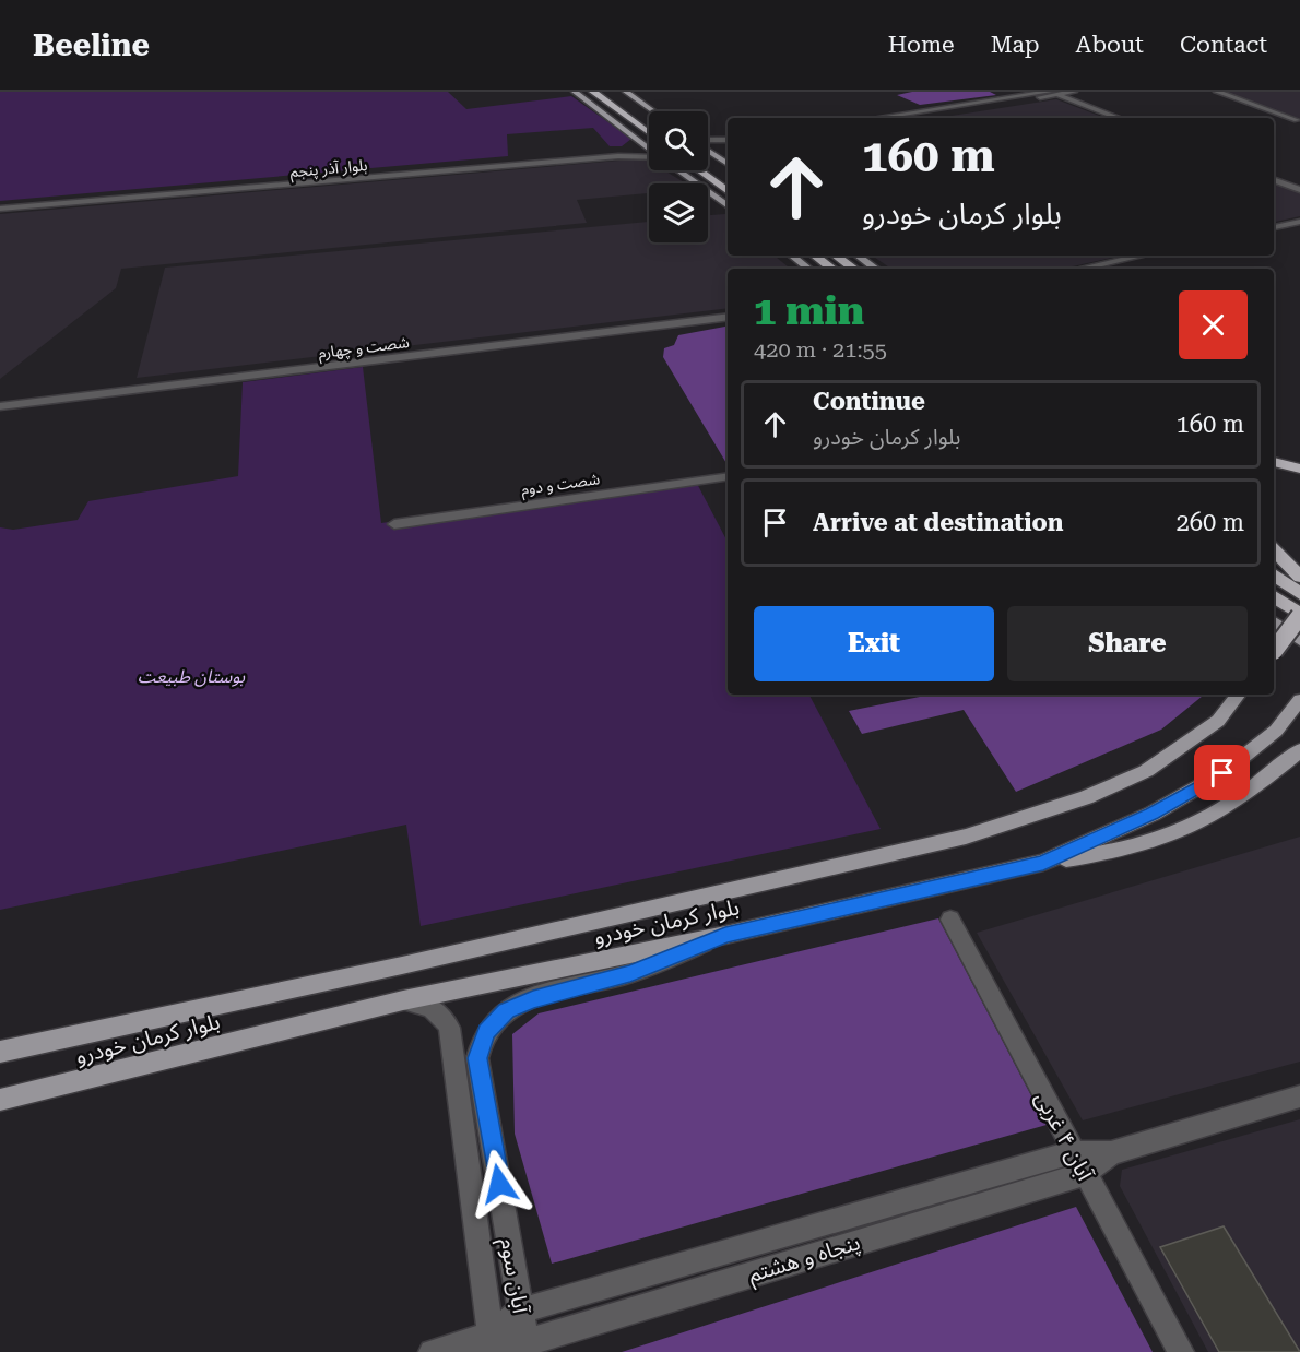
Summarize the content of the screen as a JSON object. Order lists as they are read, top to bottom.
{
  "streets": {
    "main road": ["بلوار کرمان خودرو"],
    "street": [
      "بلوار آذر پنجم",
      "شصت و چهارم",
      "شصت و دوم",
      "آبان ۴ غربی",
      "پنجاه و هشتم",
      "آبان سوم"
    ]
  },
  "crossings": [
    ["بلوار کرمان خودرو", "آبان سوم"],
    ["آبان ۴ غربی", "پنجاه و هشتم"],
    ["پنجاه و هشتم", "آبان سوم"]
  ],
  "parks": ["بوستان طبیعت"],
  "page": {
    "header": "Beeline",
    "nav": [
      "Home",
      "Map",
      "About",
      "Contact"
    ],
    "turn": ["160 m", "بلوار کرمان خودرو"],
    "heading": ["1 min", "420 m · 21:55"],
    "list": [
      {
        "name": "Continue",
        "note": "بلوار کرمان خودرو",
        "value": "160 m"
      },
      {
        "name": "Arrive at destination",
        "value": "260 m"
      }
    ],
    "buttons": ["Exit", "Share"]
  }
}
